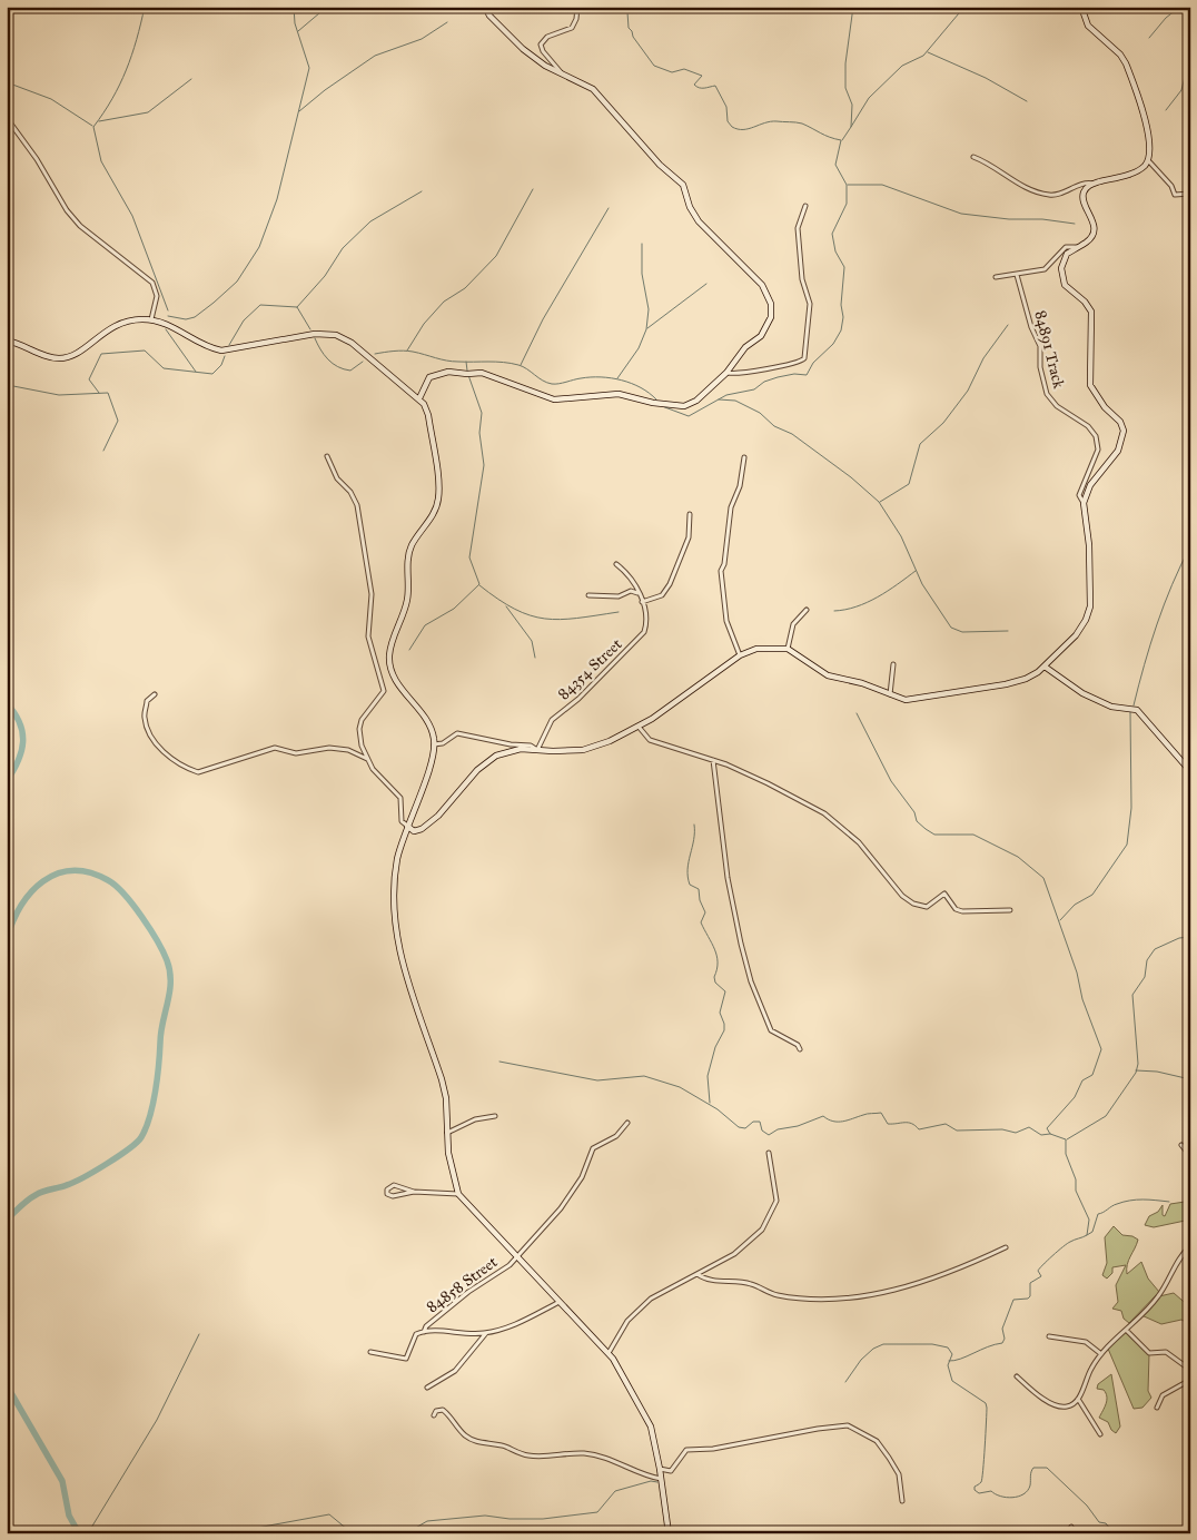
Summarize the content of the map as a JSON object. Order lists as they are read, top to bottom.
{
  "streets": {
    "street": ["84891 Track", "84354 Street", "84858 Street"]
  }
}
